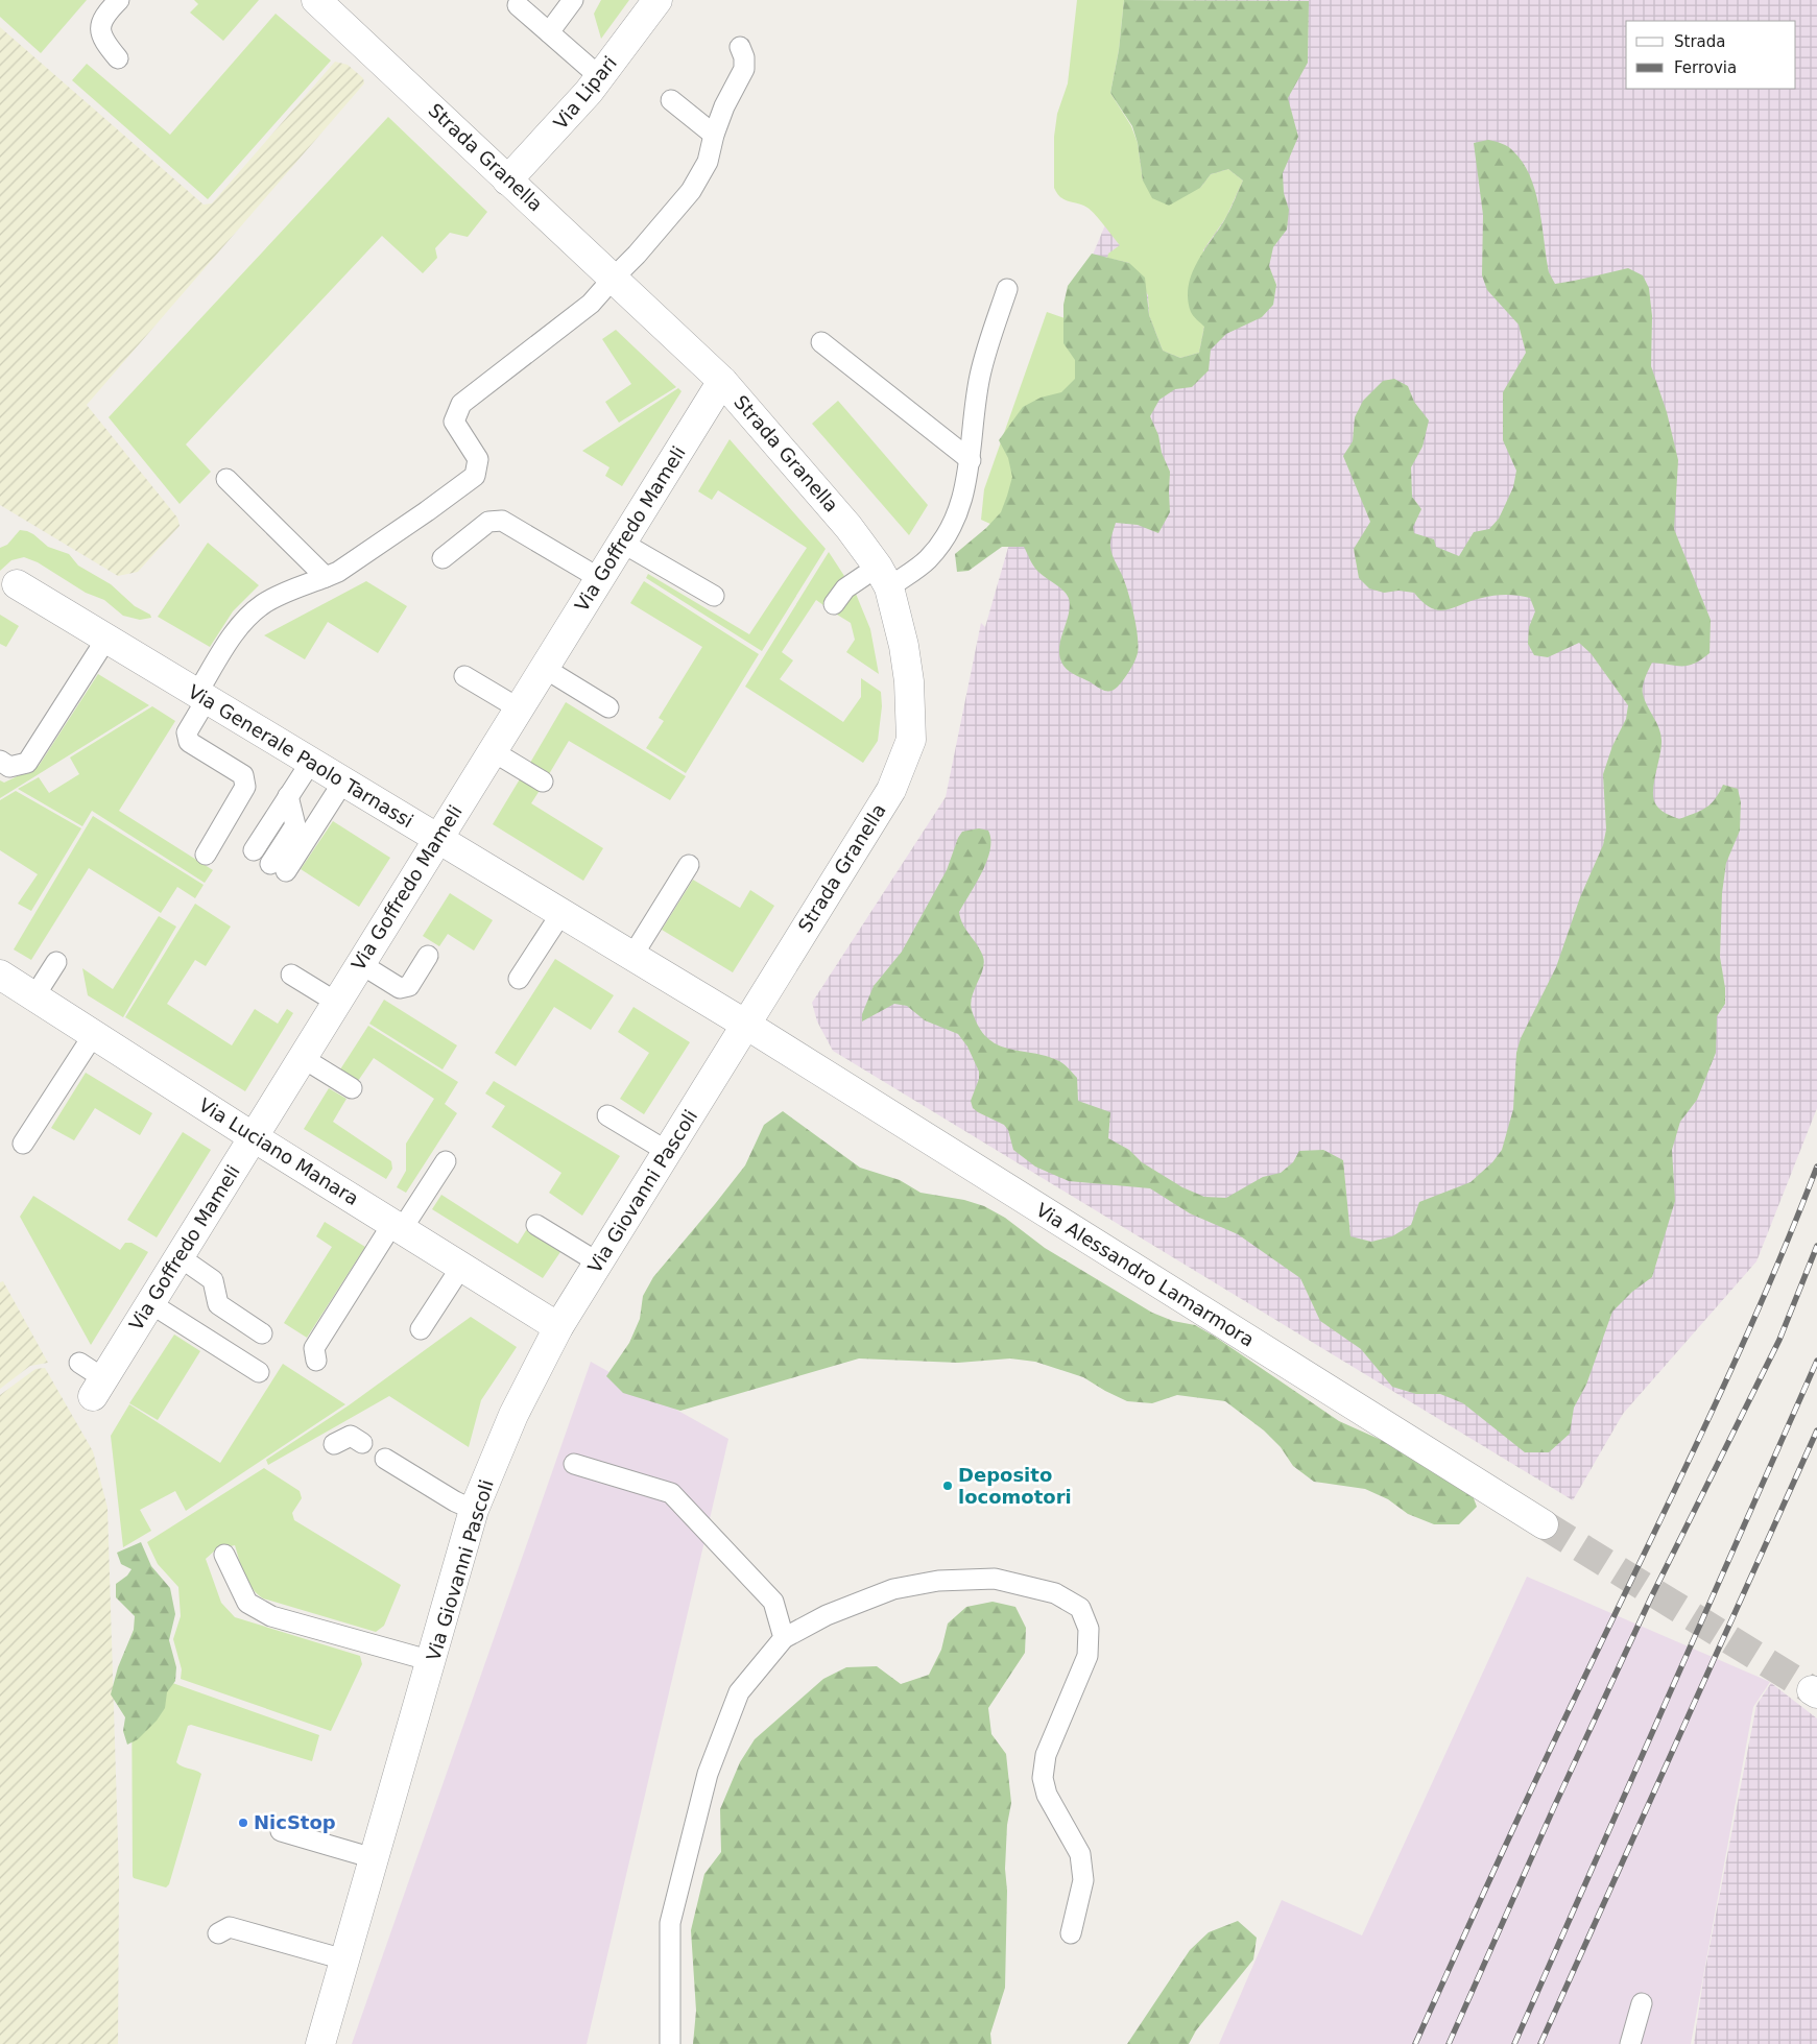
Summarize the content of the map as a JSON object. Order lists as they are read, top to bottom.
{
  "streets": {
    "street": [
      "Via Lipari",
      "Strada Granella",
      "Via Goffredo Mameli",
      "Via Generale Paolo Tarnassi",
      "Via Luciano Manara",
      "Via Giovanni Pascoli",
      "Via Alessandro Lamarmora"
    ]
  },
  "crossings": [
    ["Via Lipari", "Strada Granella"],
    ["Strada Granella", "Via Goffredo Mameli"],
    ["Strada Granella", "Via Generale Paolo Tarnassi"],
    ["Strada Granella", "Via Giovanni Pascoli"],
    ["Strada Granella", "Via Alessandro Lamarmora"],
    ["Via Goffredo Mameli", "Via Generale Paolo Tarnassi"],
    ["Via Goffredo Mameli", "Via Luciano Manara"],
    ["Via Generale Paolo Tarnassi", "Via Giovanni Pascoli"],
    ["Via Generale Paolo Tarnassi", "Via Alessandro Lamarmora"],
    ["Via Luciano Manara", "Via Giovanni Pascoli"],
    ["Via Giovanni Pascoli", "Via Alessandro Lamarmora"]
  ],
  "places": ["Deposito locomotori", "NicStop"],
  "legend": ["Strada", "Ferrovia"]
}
